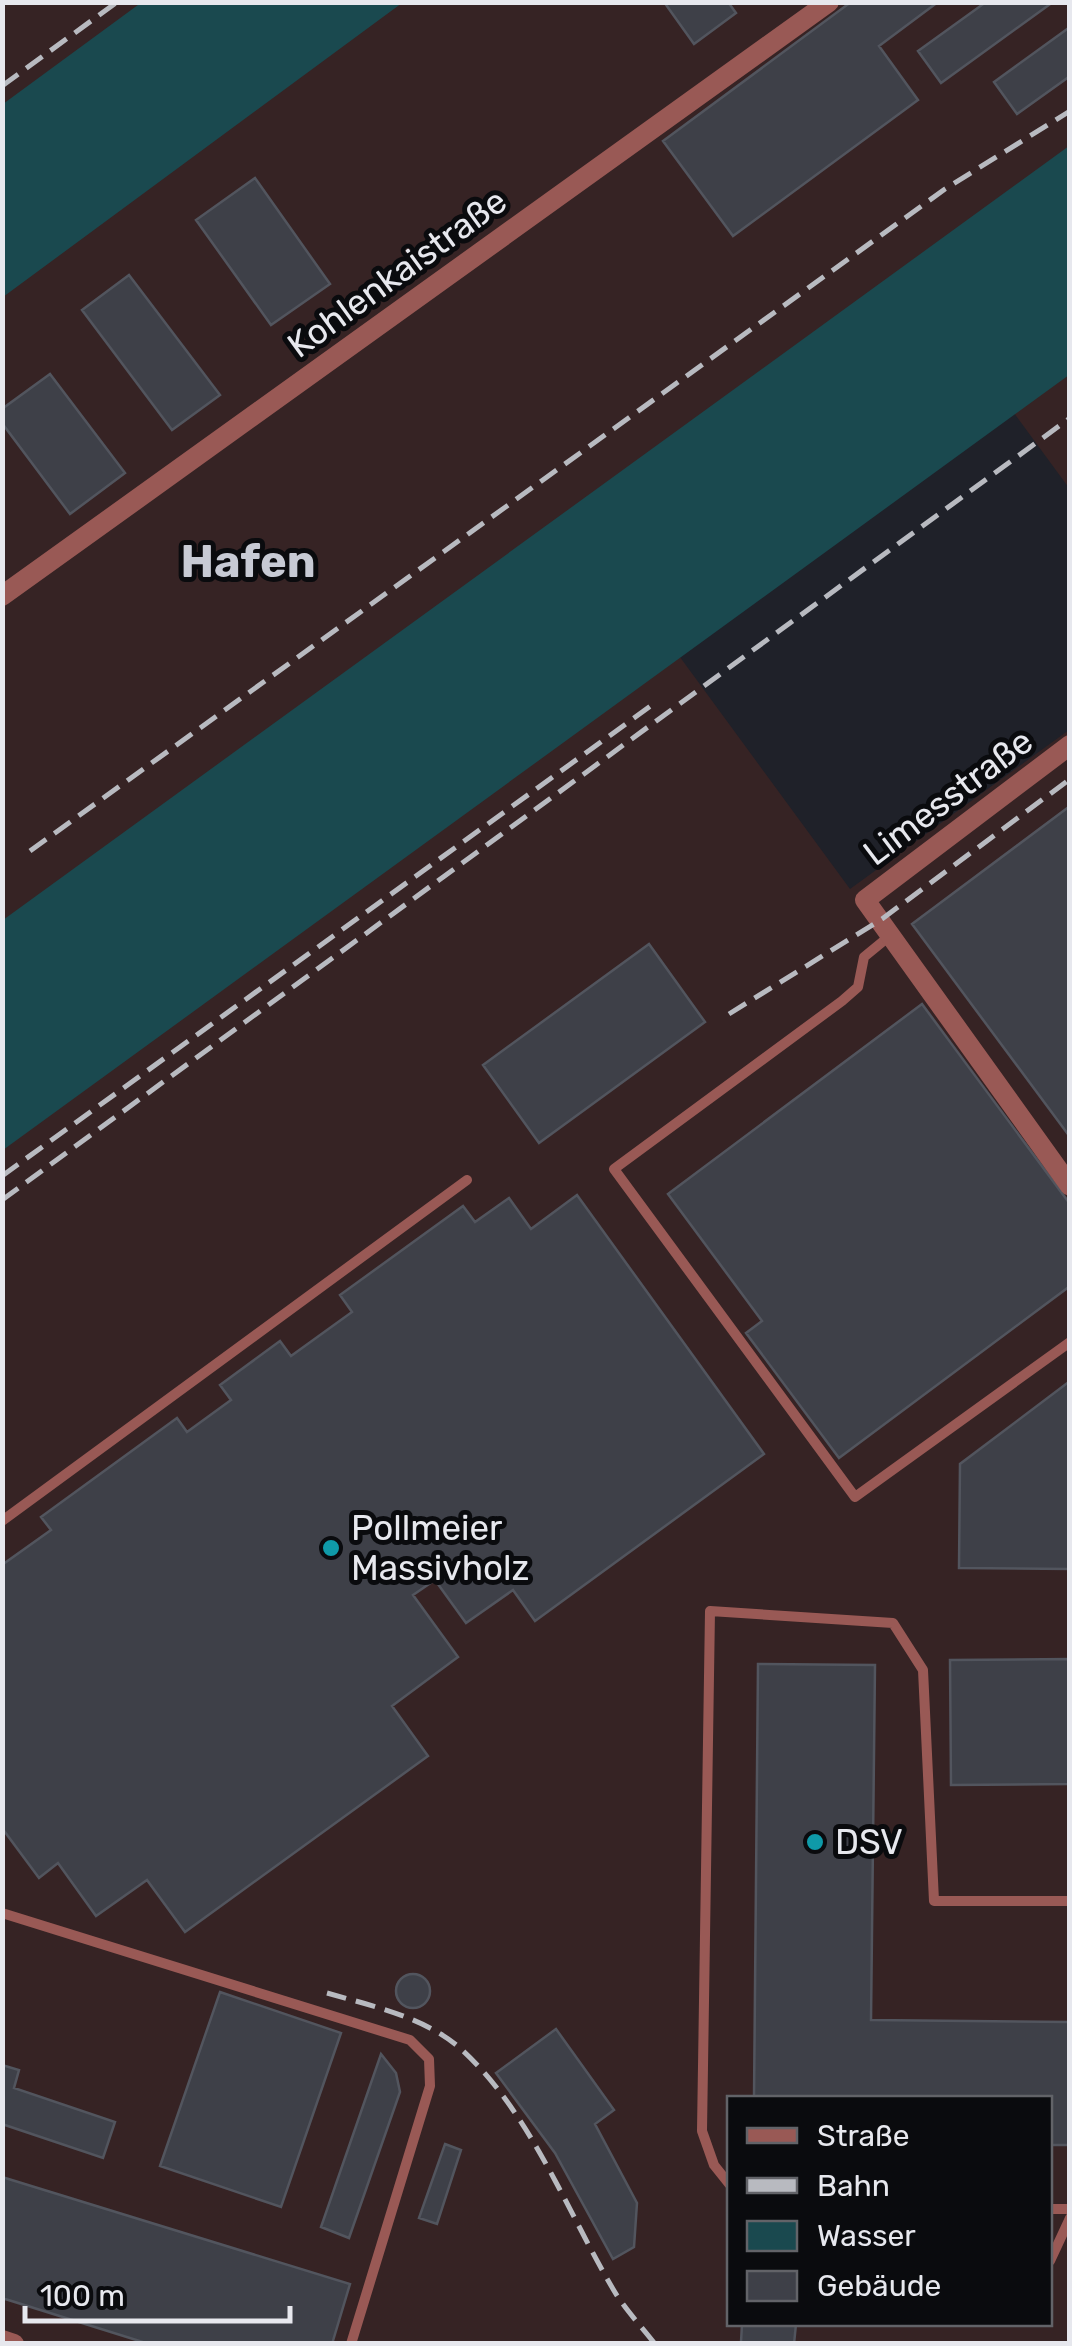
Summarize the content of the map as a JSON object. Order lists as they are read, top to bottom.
{
  "streets": {
    "street": ["Kohlenkaistraße", "Limesstraße"]
  },
  "districts": ["Hafen"],
  "places": ["Pollmeier Massivholz", "DSV"],
  "legend": [
    "Straße",
    "Bahn",
    "Wasser",
    "Gebäude"
  ],
  "scale_bar": "100 m"
}
